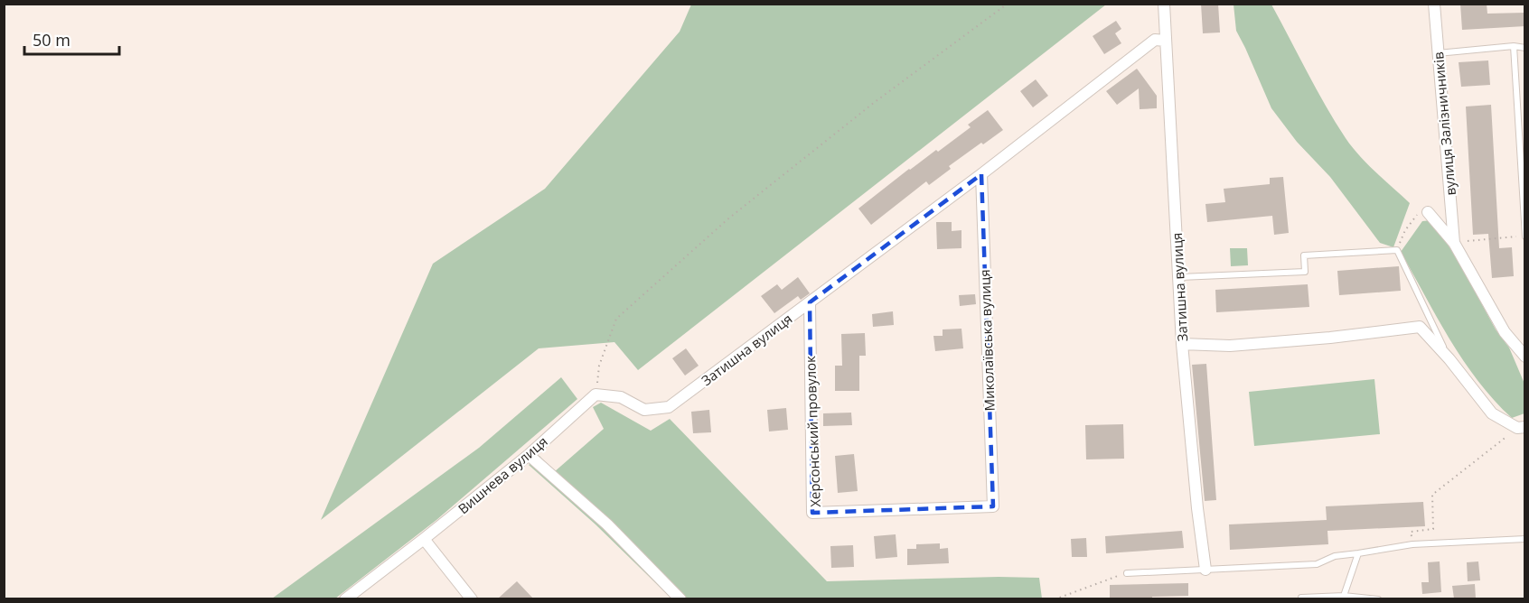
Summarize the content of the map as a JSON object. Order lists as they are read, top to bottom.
{
  "streets": {
    "street": [
      "вулиця Залізничників",
      "Затишна вулиця",
      "Миколаївська вулиця",
      "Херсонський провулок",
      "Вишнева вулиця"
    ]
  },
  "crossings": [
    ["Затишна вулиця", "Миколаївська вулиця"],
    ["Затишна вулиця", "Херсонський провулок"],
    ["Затишна вулиця", "Вишнева вулиця"],
    ["Миколаївська вулиця", "Херсонський провулок"]
  ],
  "scale_bar": "50 m"
}
